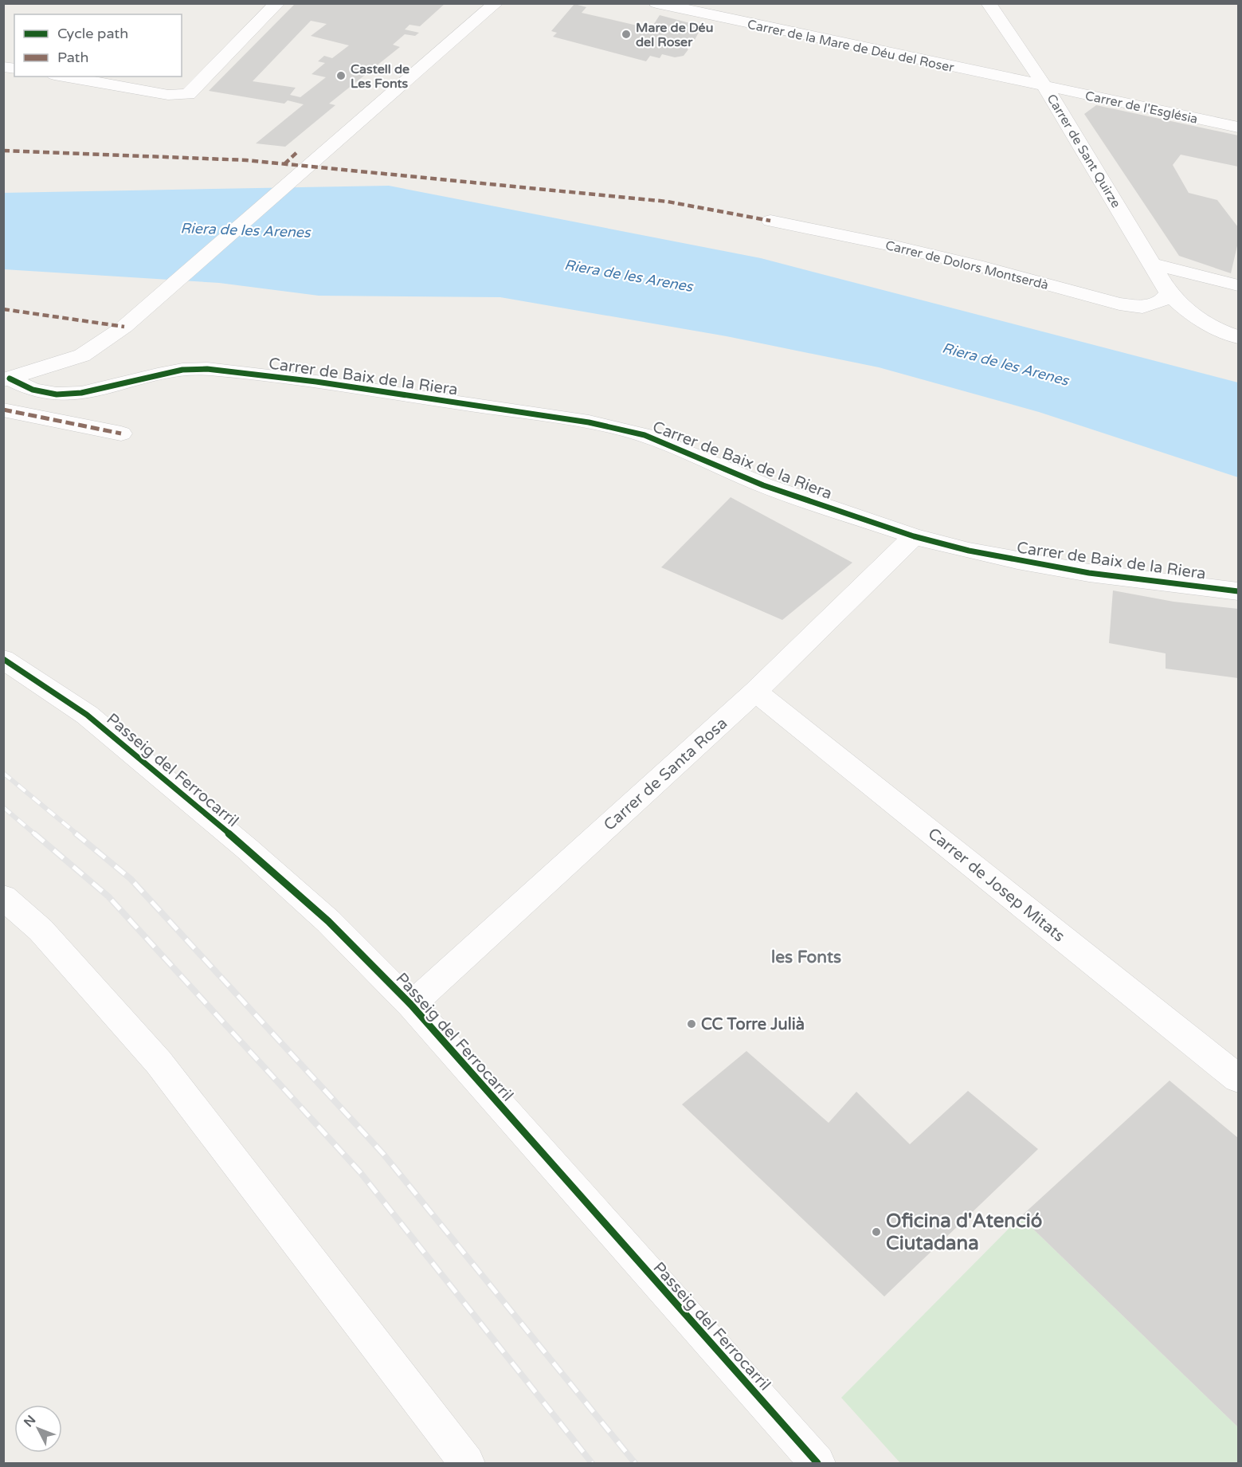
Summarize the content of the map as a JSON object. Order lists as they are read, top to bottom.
{
  "streets": {
    "street": [
      "Carrer de la Mare de Déu del Roser",
      "Carrer de l'Església",
      "Carrer de Sant Quirze",
      "Carrer de Dolors Montserdà",
      "Carrer de Baix de la Riera",
      "Passeig del Ferrocarril",
      "Carrer de Santa Rosa",
      "Carrer de Josep Mitats"
    ]
  },
  "crossings": [
    ["Carrer de la Mare de Déu del Roser", "Carrer de l'Església"],
    ["Carrer de la Mare de Déu del Roser", "Carrer de Sant Quirze"],
    ["Carrer de l'Església", "Carrer de Sant Quirze"],
    ["Carrer de Sant Quirze", "Carrer de Dolors Montserdà"],
    ["Carrer de Baix de la Riera", "Carrer de Santa Rosa"],
    ["Passeig del Ferrocarril", "Carrer de Santa Rosa"],
    ["Carrer de Santa Rosa", "Carrer de Josep Mitats"]
  ],
  "districts": ["les Fonts"],
  "water": ["Riera de les Arenes"],
  "places": [
    "Mare de Déu del Roser",
    "Castell de Les Fonts",
    "CC Torre Julià",
    "Oficina d'Atenció Ciutadana"
  ],
  "legend": ["Cycle path", "Path"],
  "north": "top left"
}
